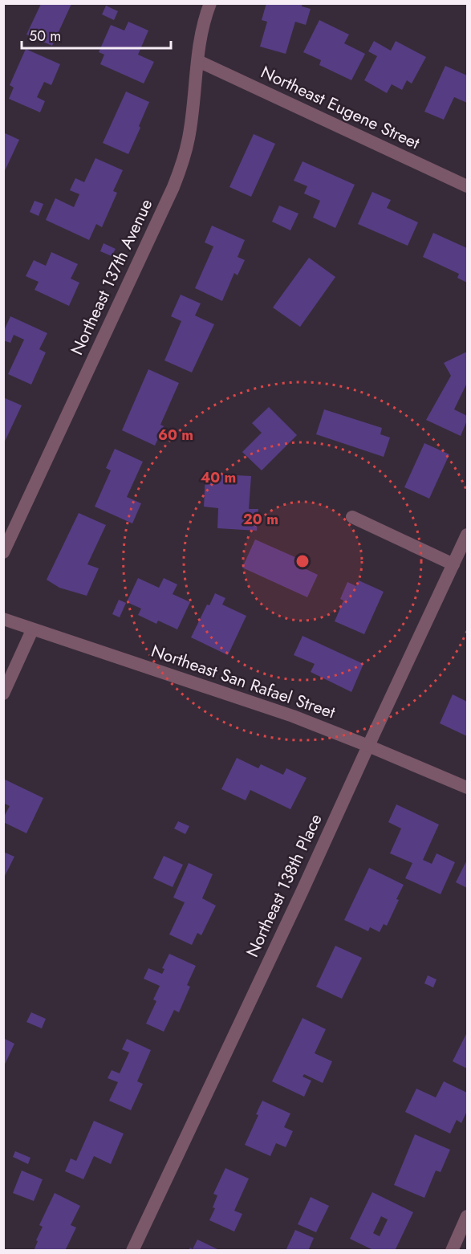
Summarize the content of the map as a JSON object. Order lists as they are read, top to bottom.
{
  "streets": {
    "street": [
      "Northeast Eugene Street",
      "Northeast 137th Avenue",
      "Northeast San Rafael Street",
      "Northeast 138th Place"
    ]
  },
  "crossings": [
    ["Northeast Eugene Street", "Northeast 137th Avenue"],
    ["Northeast San Rafael Street", "Northeast 138th Place"]
  ],
  "scale_bar": "50 m",
  "rings": ["60 m", "40 m", "20 m"]
}
